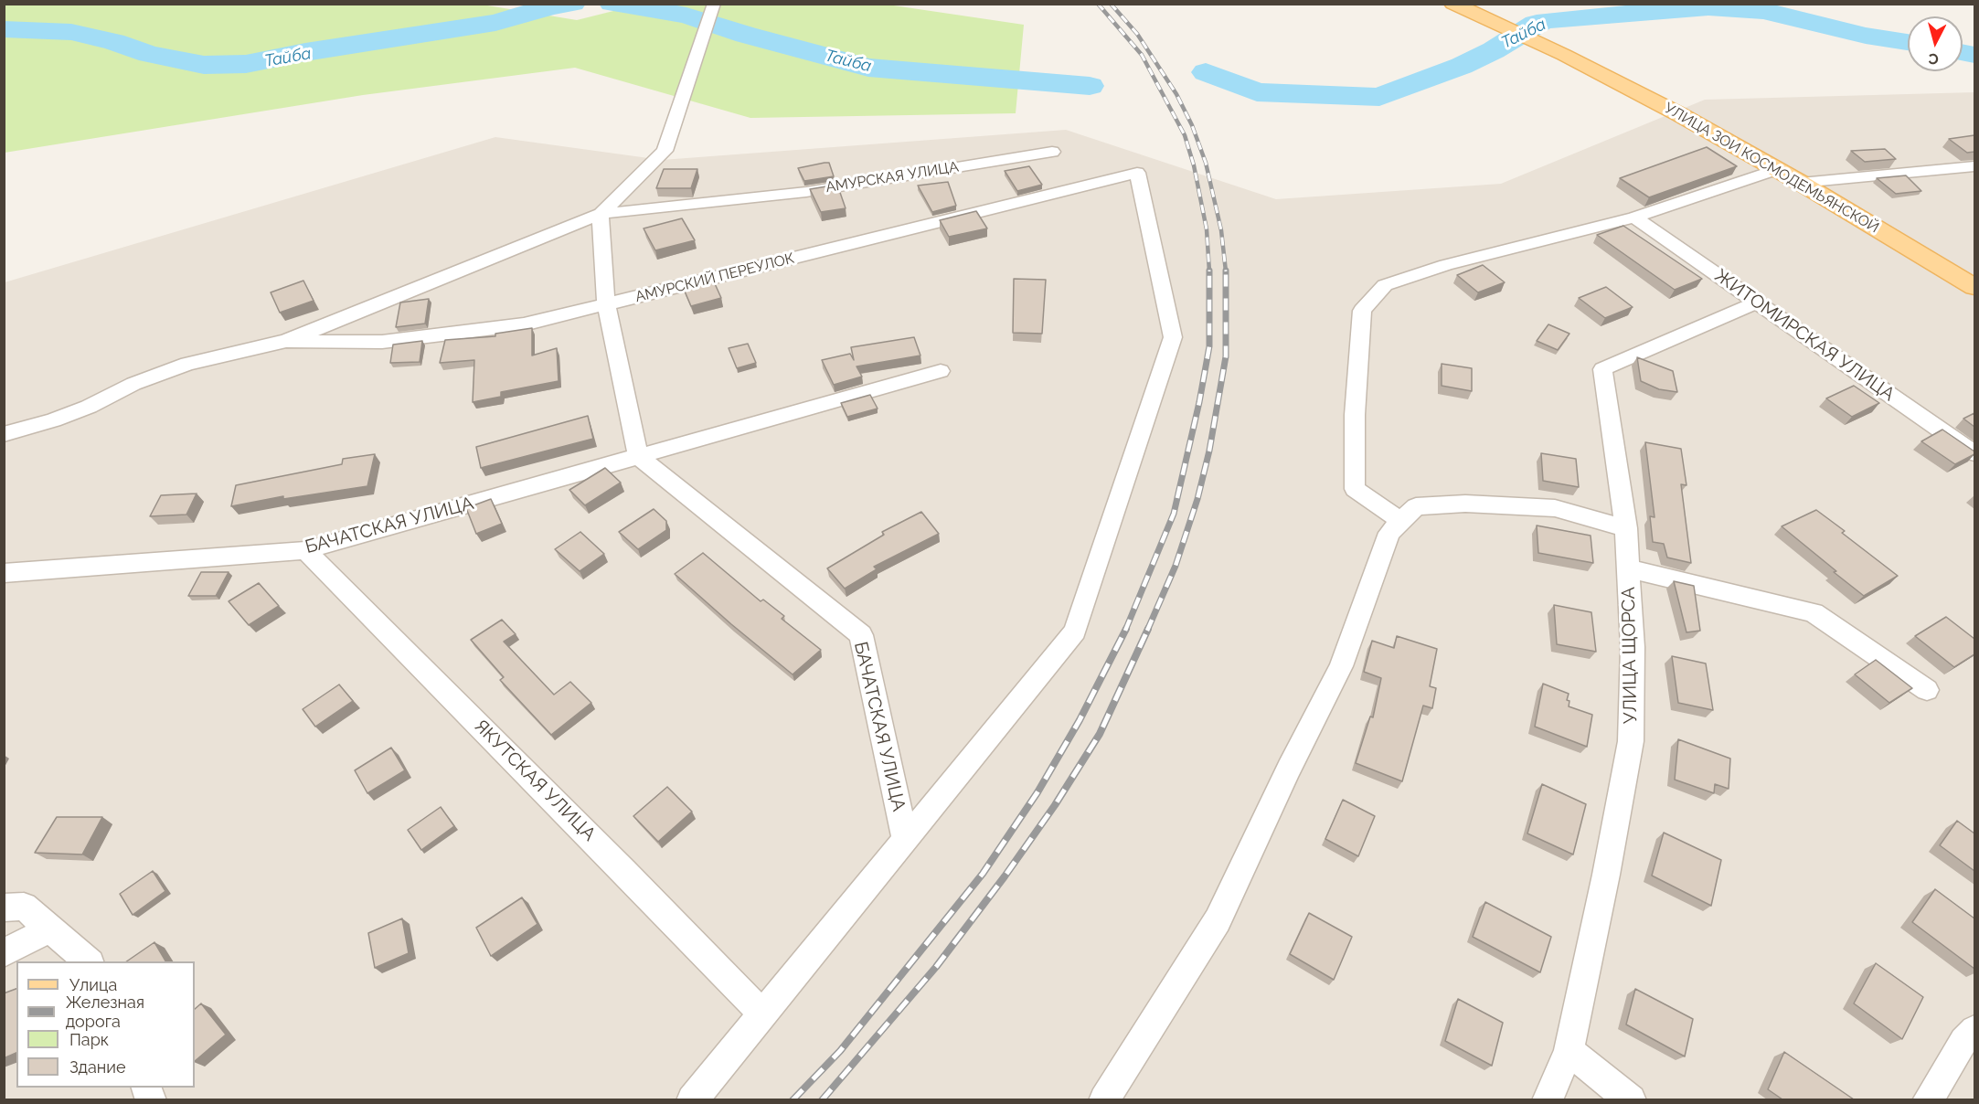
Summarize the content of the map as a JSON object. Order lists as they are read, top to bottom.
{
  "streets": {
    "main road": ["УЛИЦА ЗОИ КОСМОДЕМЬЯНСКОЙ"],
    "street": [
      "АМУРСКАЯ УЛИЦА",
      "АМУРСКИЙ ПЕРЕУЛОК",
      "ЖИТОМИРСКАЯ УЛИЦА",
      "БАЧАТСКАЯ УЛИЦА",
      "УЛИЦА ЩОРСА",
      "ЯКУТСКАЯ УЛИЦА"
    ]
  },
  "crossings": [
    ["АМУРСКИЙ ПЕРЕУЛОК", "БАЧАТСКАЯ УЛИЦА"],
    ["ЖИТОМИРСКАЯ УЛИЦА", "УЛИЦА ЩОРСА"],
    ["БАЧАТСКАЯ УЛИЦА", "ЯКУТСКАЯ УЛИЦА"]
  ],
  "water": ["Тайба"],
  "legend": [
    "Улица",
    "Железная дорога",
    "Парк",
    "Здание"
  ],
  "north": "bottom"
}
